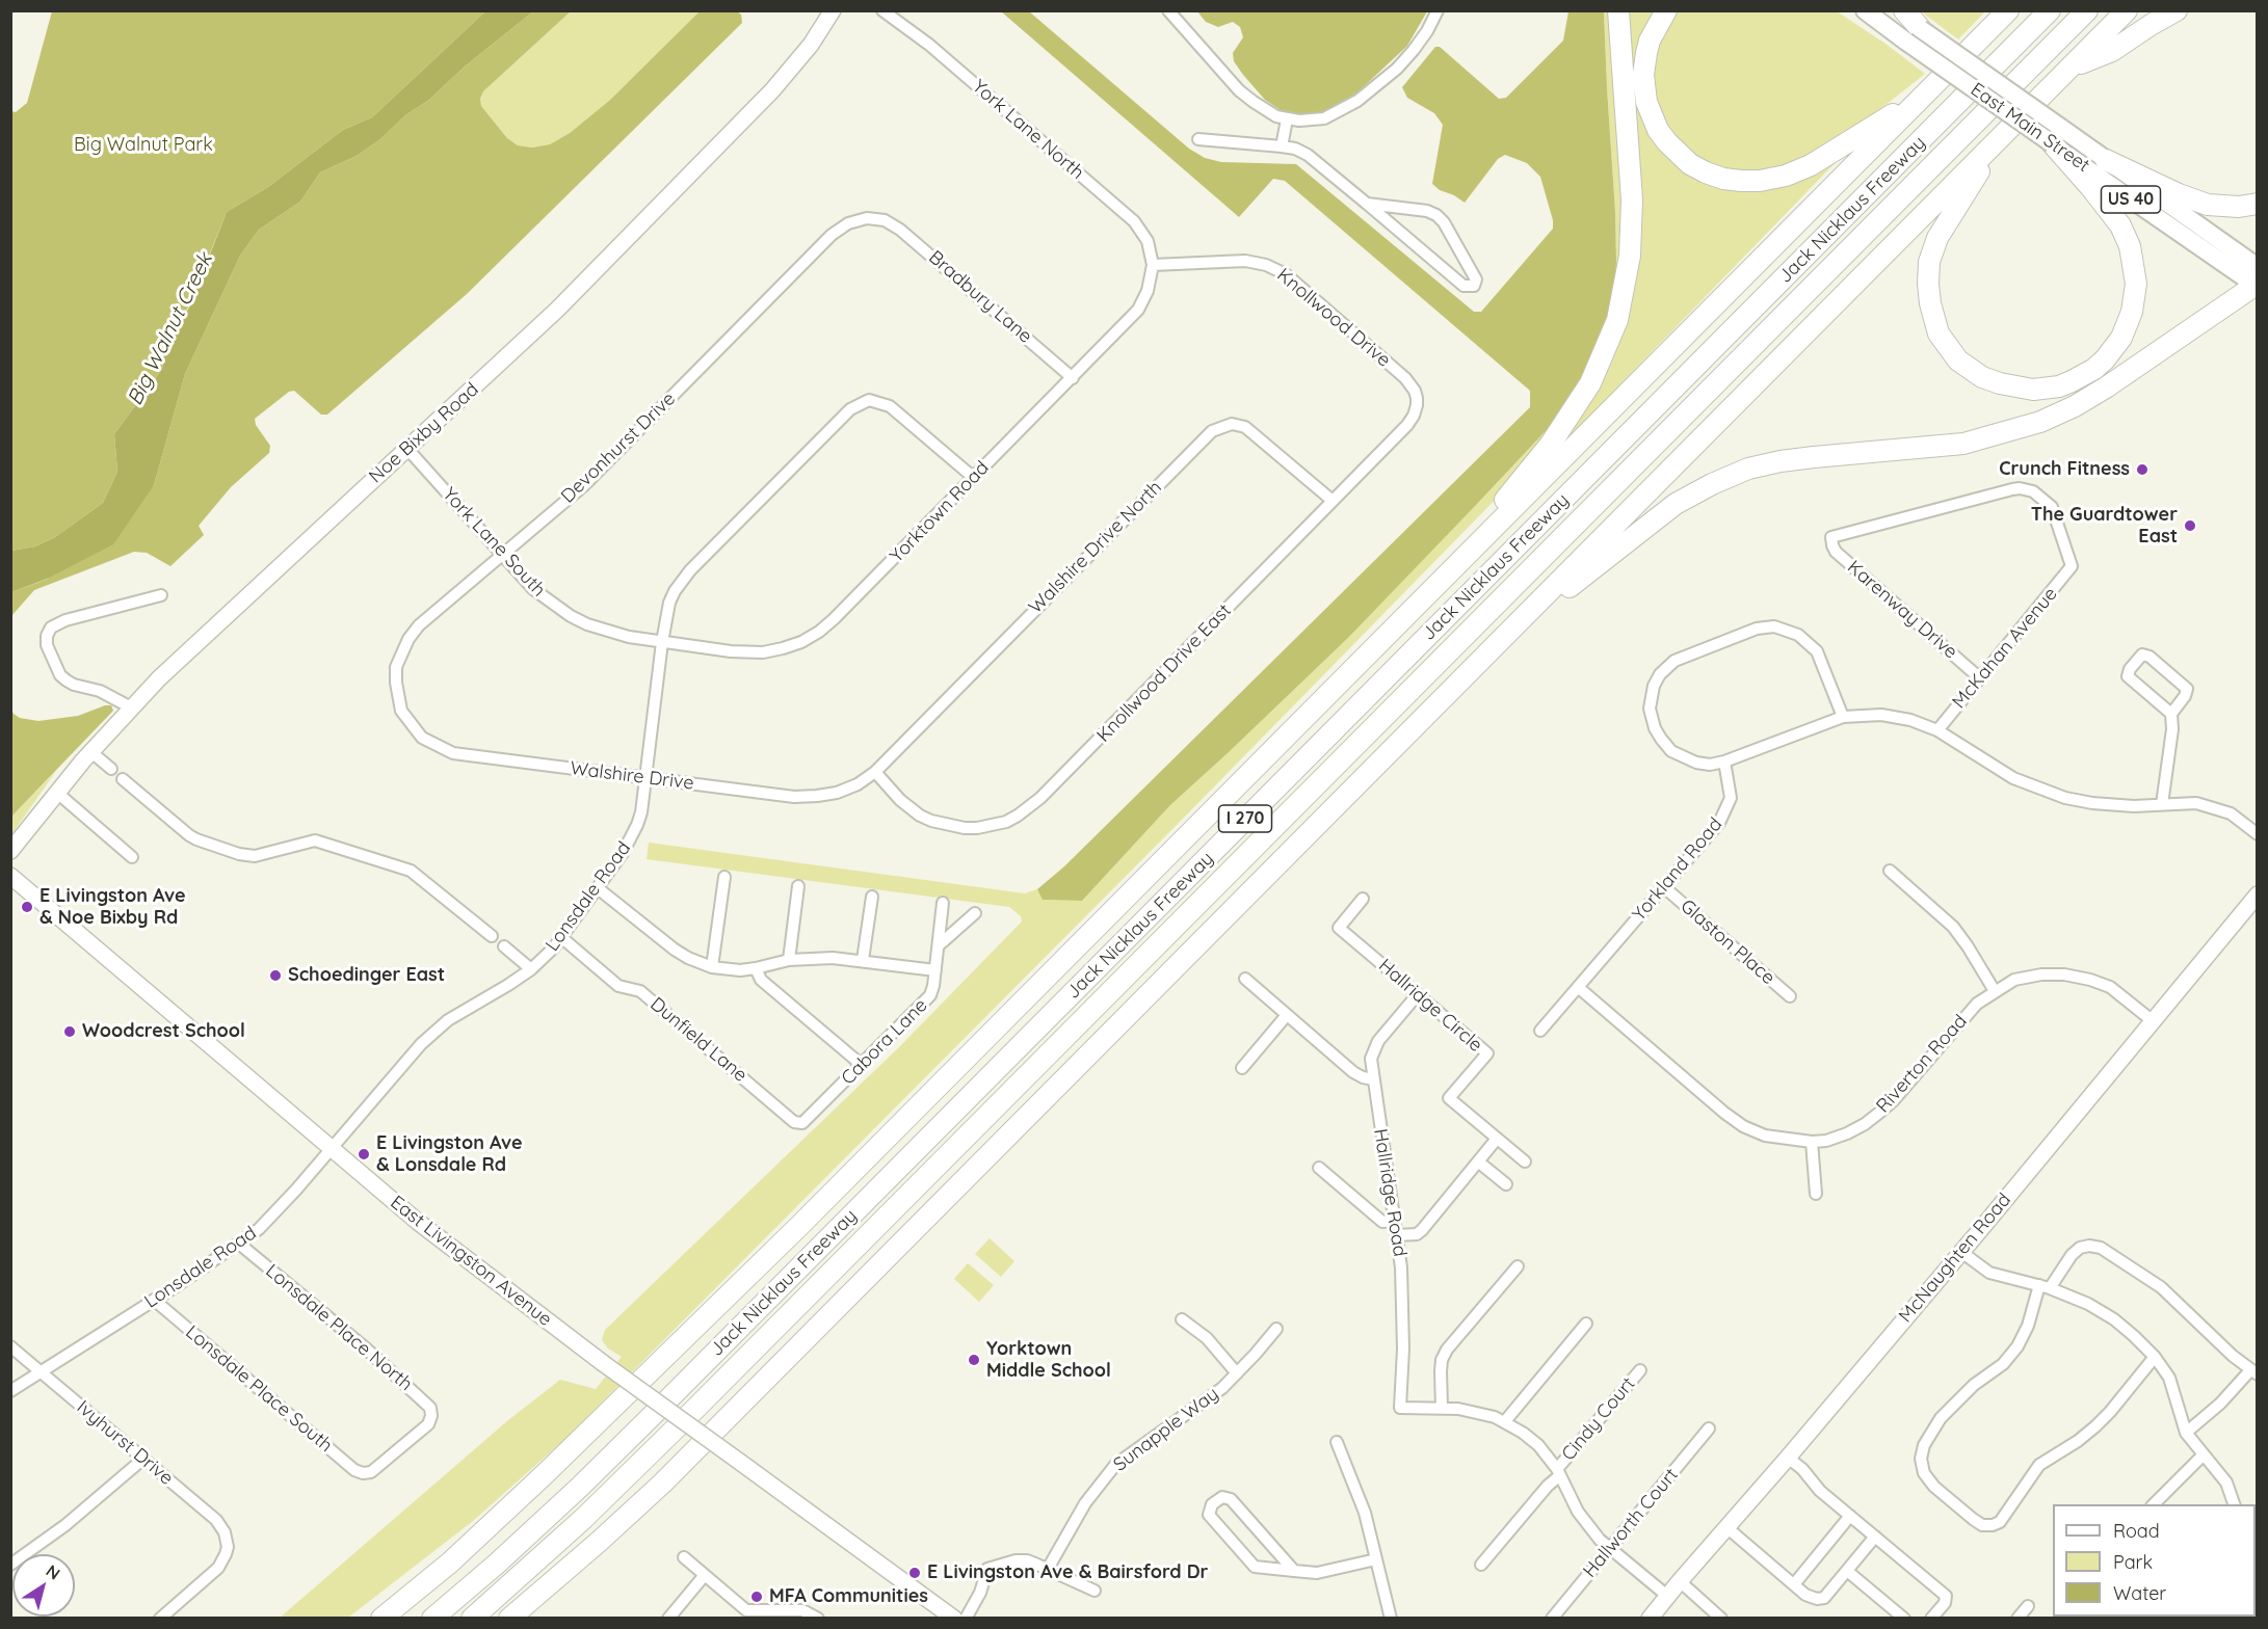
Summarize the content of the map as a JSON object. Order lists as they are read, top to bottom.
{
  "streets": {
    "highway": ["Jack Nicklaus Freeway", "I 270"],
    "main road": ["East Main Street", "US 40"],
    "street": [
      "York Lane North",
      "Bradbury Lane",
      "Knollwood Drive",
      "Noe Bixby Road",
      "Devonhurst Drive",
      "Yorktown Road",
      "York Lane South",
      "Walshire Drive North",
      "Karenway Drive",
      "McKahan Avenue",
      "Knollwood Drive East",
      "Walshire Drive",
      "Yorkland Road",
      "Lonsdale Road",
      "Glaston Place",
      "Hallridge Circle",
      "Dunfield Lane",
      "Cabora Lane",
      "Riverton Road",
      "Hallridge Road",
      "McNaughten Road",
      "East Livingston Avenue",
      "Lonsdale Place North",
      "Lonsdale Place South",
      "Cindy Court",
      "Sunapple Way",
      "Ivyhurst Drive",
      "Hallworth Court"
    ]
  },
  "crossings": [
    ["York Lane North", "Knollwood Drive"],
    ["York Lane North", "Yorktown Road"],
    ["Bradbury Lane", "Devonhurst Drive"],
    ["Bradbury Lane", "Yorktown Road"],
    ["Knollwood Drive", "Yorktown Road"],
    ["Knollwood Drive", "Knollwood Drive East"],
    ["Noe Bixby Road", "York Lane South"],
    ["Devonhurst Drive", "York Lane South"],
    ["Devonhurst Drive", "Walshire Drive"],
    ["Yorktown Road", "York Lane South"],
    ["Yorktown Road", "Lonsdale Road"],
    ["York Lane South", "Lonsdale Road"],
    ["Walshire Drive North", "Knollwood Drive East"],
    ["Walshire Drive North", "Walshire Drive"],
    ["Karenway Drive", "McKahan Avenue"],
    ["Knollwood Drive East", "Walshire Drive"],
    ["Walshire Drive", "Lonsdale Road"],
    ["Yorkland Road", "Glaston Place"],
    ["Yorkland Road", "Riverton Road"],
    ["Lonsdale Road", "Dunfield Lane"],
    ["Lonsdale Road", "East Livingston Avenue"],
    ["Lonsdale Road", "Lonsdale Place North"],
    ["Lonsdale Road", "Lonsdale Place South"],
    ["Lonsdale Road", "Ivyhurst Drive"],
    ["Hallridge Circle", "Hallridge Road"],
    ["Dunfield Lane", "Cabora Lane"],
    ["Riverton Road", "McNaughten Road"],
    ["Lonsdale Place North", "Lonsdale Place South"]
  ],
  "water": ["Big Walnut Creek"],
  "parks": ["Big Walnut Park"],
  "places": [
    "Crunch Fitness",
    "The Guardtower East",
    "E Livingston Ave & Noe Bixby Rd",
    "Schoedinger East",
    "Woodcrest School",
    "E Livingston Ave & Lonsdale Rd",
    "Yorktown Middle School",
    "E Livingston Ave & Bairsford Dr",
    "MFA Communities"
  ],
  "legend": ["Road", "Park", "Water"],
  "north": "top right"
}
